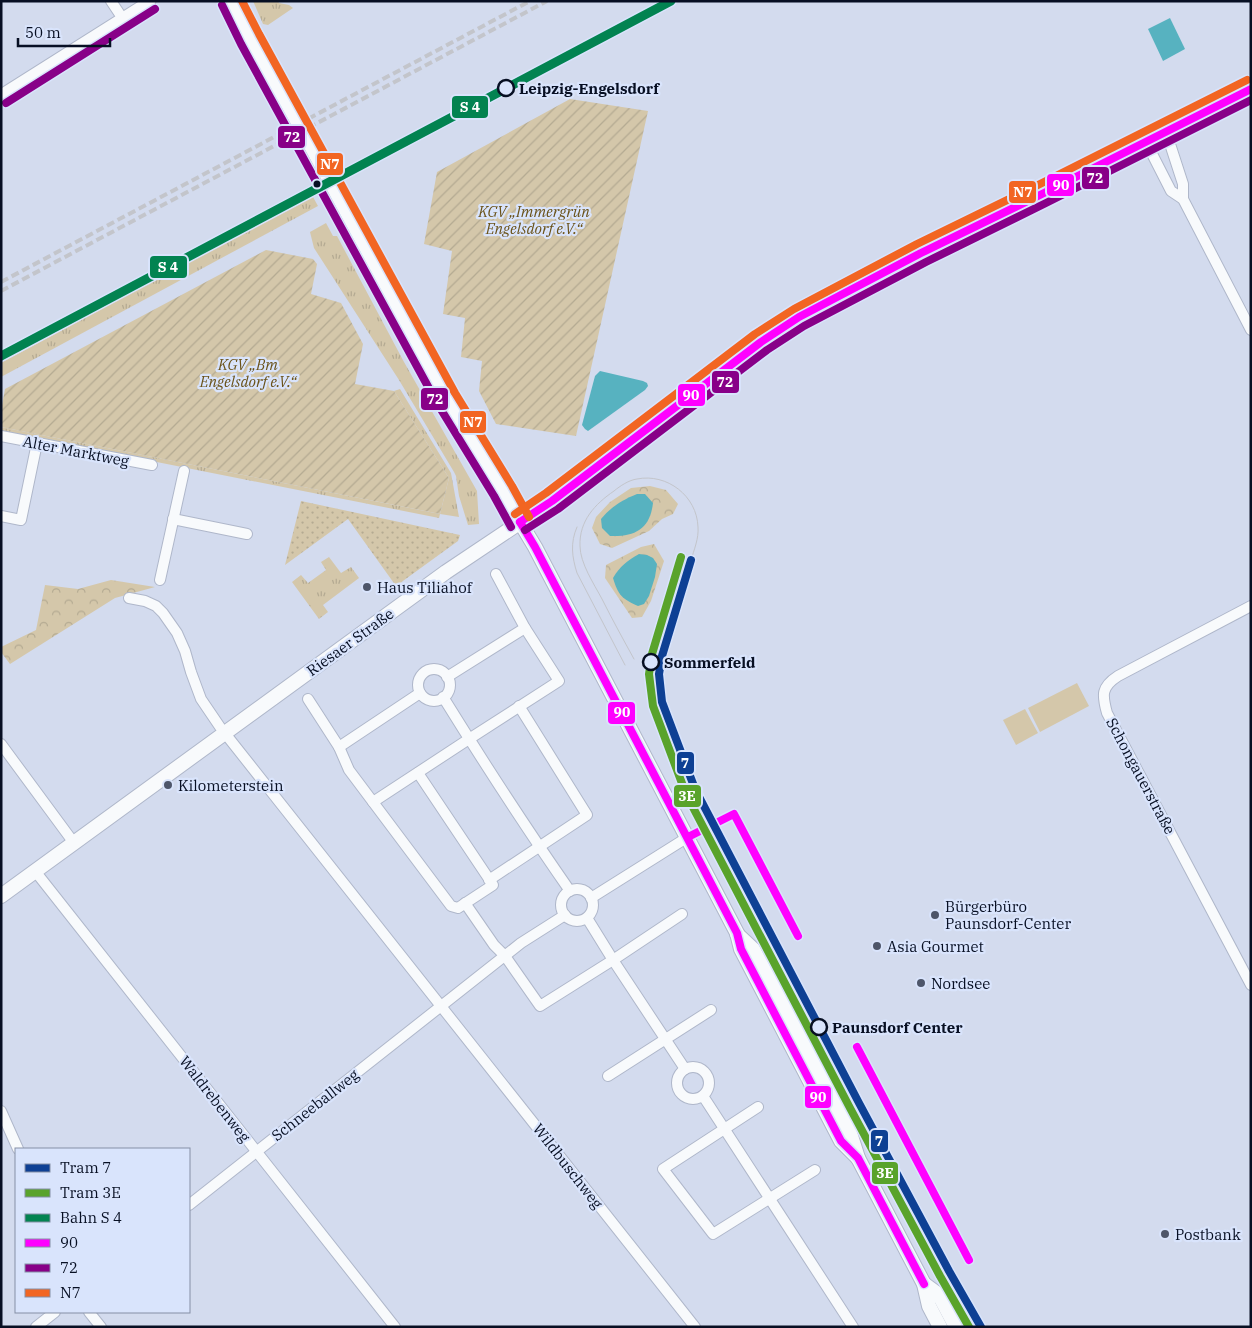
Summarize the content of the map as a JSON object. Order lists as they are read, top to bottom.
{
  "streets": {
    "main road": ["Riesaer Straße"],
    "street": [
      "Alter Marktweg",
      "Schongauerstraße",
      "Waldrebenweg",
      "Schneeballweg",
      "Wildbuschweg"
    ]
  },
  "crossings": [
    ["Riesaer Straße", "Waldrebenweg"],
    ["Riesaer Straße", "Wildbuschweg"],
    ["Waldrebenweg", "Schneeballweg"],
    ["Schneeballweg", "Wildbuschweg"]
  ],
  "parks": ["KGV „Immergrün Engelsdorf e.V.“", "KGV „Bm Engelsdorf e.V.“"],
  "places": [
    "Leipzig-Engelsdorf",
    "Haus Tiliahof",
    "Sommerfeld",
    "Kilometerstein",
    "Bürgerbüro Paunsdorf-Center",
    "Asia Gourmet",
    "Nordsee",
    "Paunsdorf Center",
    "Postbank"
  ],
  "lines": [
    "transit line N7",
    "transit line 72",
    "transit line 90",
    "tram line 3E",
    "tram line 7"
  ],
  "legend": [
    "Tram 7",
    "Tram 3E",
    "Bahn S 4",
    "90",
    "72",
    "N7"
  ],
  "scale_bar": "50 m"
}
